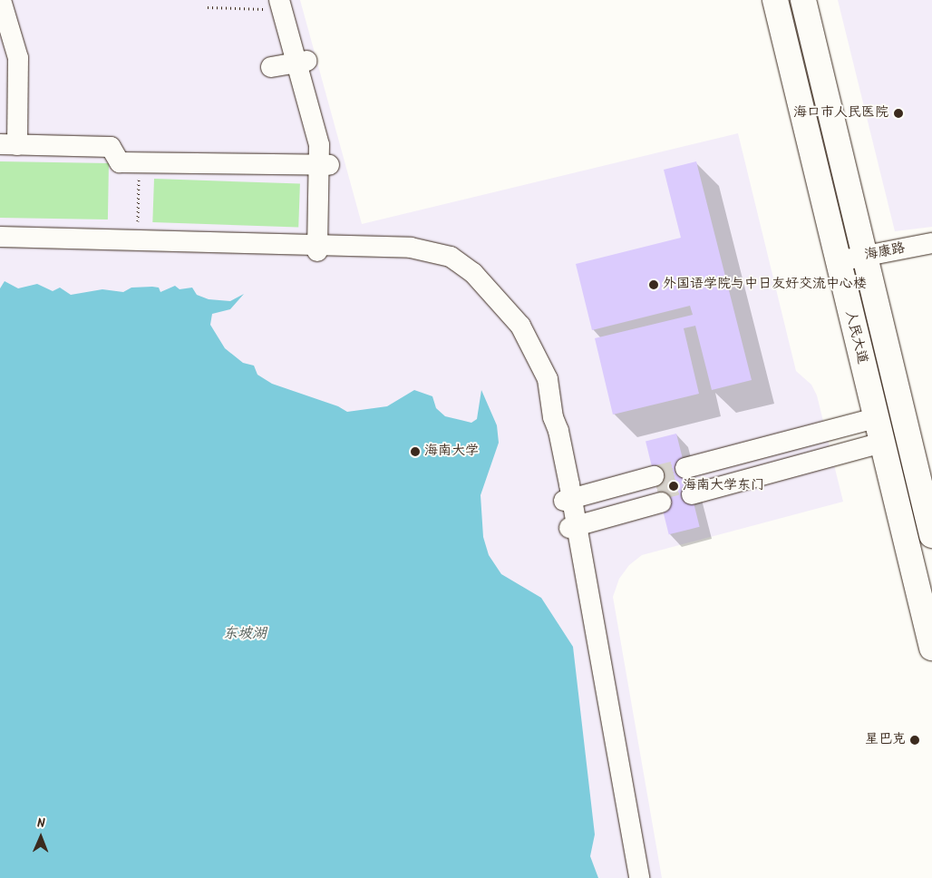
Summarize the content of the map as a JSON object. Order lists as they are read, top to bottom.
{
  "streets": {
    "main road": ["人民大道"],
    "street": ["海康路"]
  },
  "crossings": [
    ["海康路", "人民大道"]
  ],
  "water": ["东坡湖"],
  "places": [
    "海口市人民医院",
    "外国语学院与中日友好交流中心楼",
    "海南大学",
    "海南大学东门",
    "星巴克"
  ],
  "north": "top"
}
